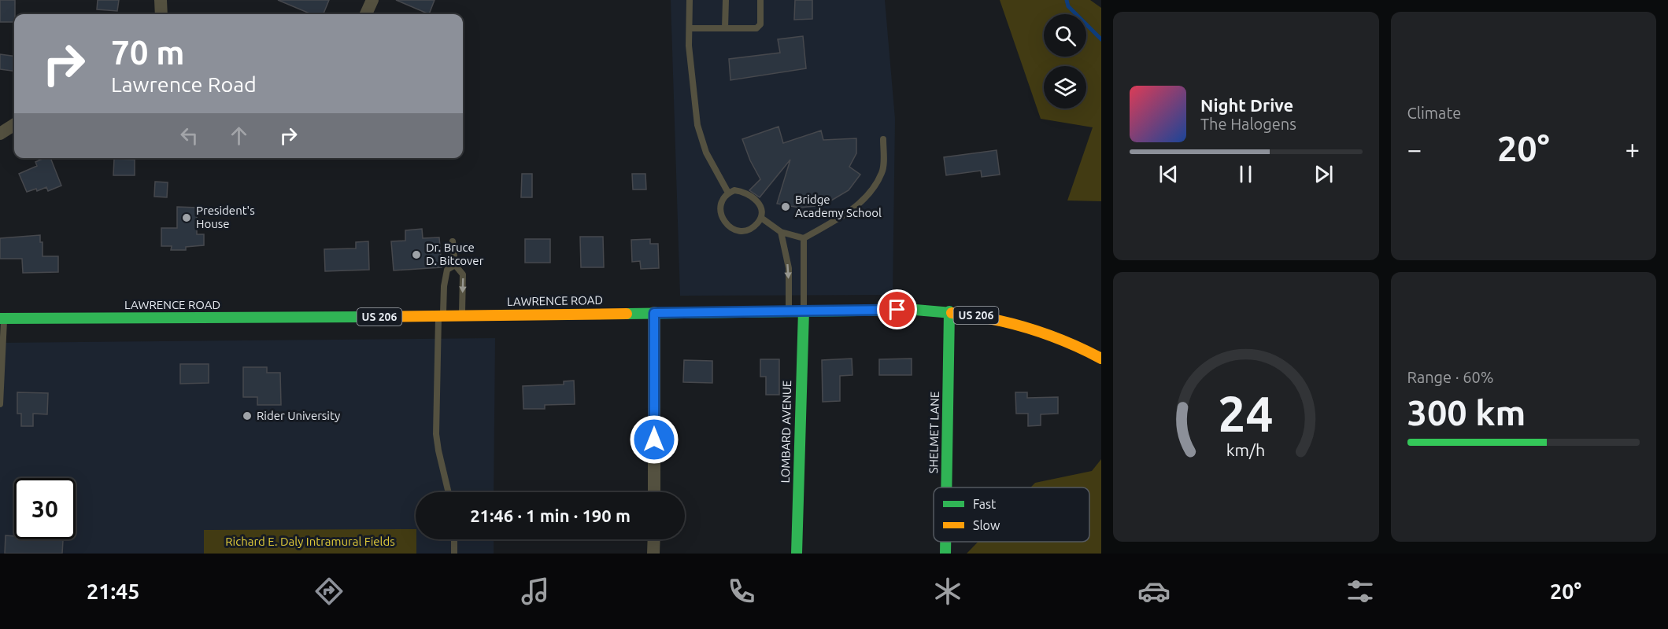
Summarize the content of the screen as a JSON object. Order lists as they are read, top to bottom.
{
  "streets": {
    "main road": [
      "LAWRENCE ROAD",
      "US 206",
      "LOMBARD AVENUE",
      "SHELMET LANE"
    ]
  },
  "crossings": [
    ["LAWRENCE ROAD", "LOMBARD AVENUE"],
    ["LAWRENCE ROAD", "SHELMET LANE"]
  ],
  "parks": ["Richard E. Daly Intramural Fields"],
  "places": [
    "Bridge Academy School",
    "President's House",
    "Dr. Bruce D. Bitcover",
    "Rider University"
  ],
  "legend": ["Fast", "Slow"],
  "page": {
    "tile": [
      "Climate",
      ["Range · 60%", "300 km"]
    ],
    "turn": ["70 m", "Lawrence Road"],
    "song": ["Night Drive", "The Halogens"],
    "heat": ["−", "20°", "+"],
    "limit": "30",
    "trip": "21:46 · 1 min · 190 m",
    "tabs": ["21:45", "20°"],
    "gauge": ["24", "km/h"]
  }
}
